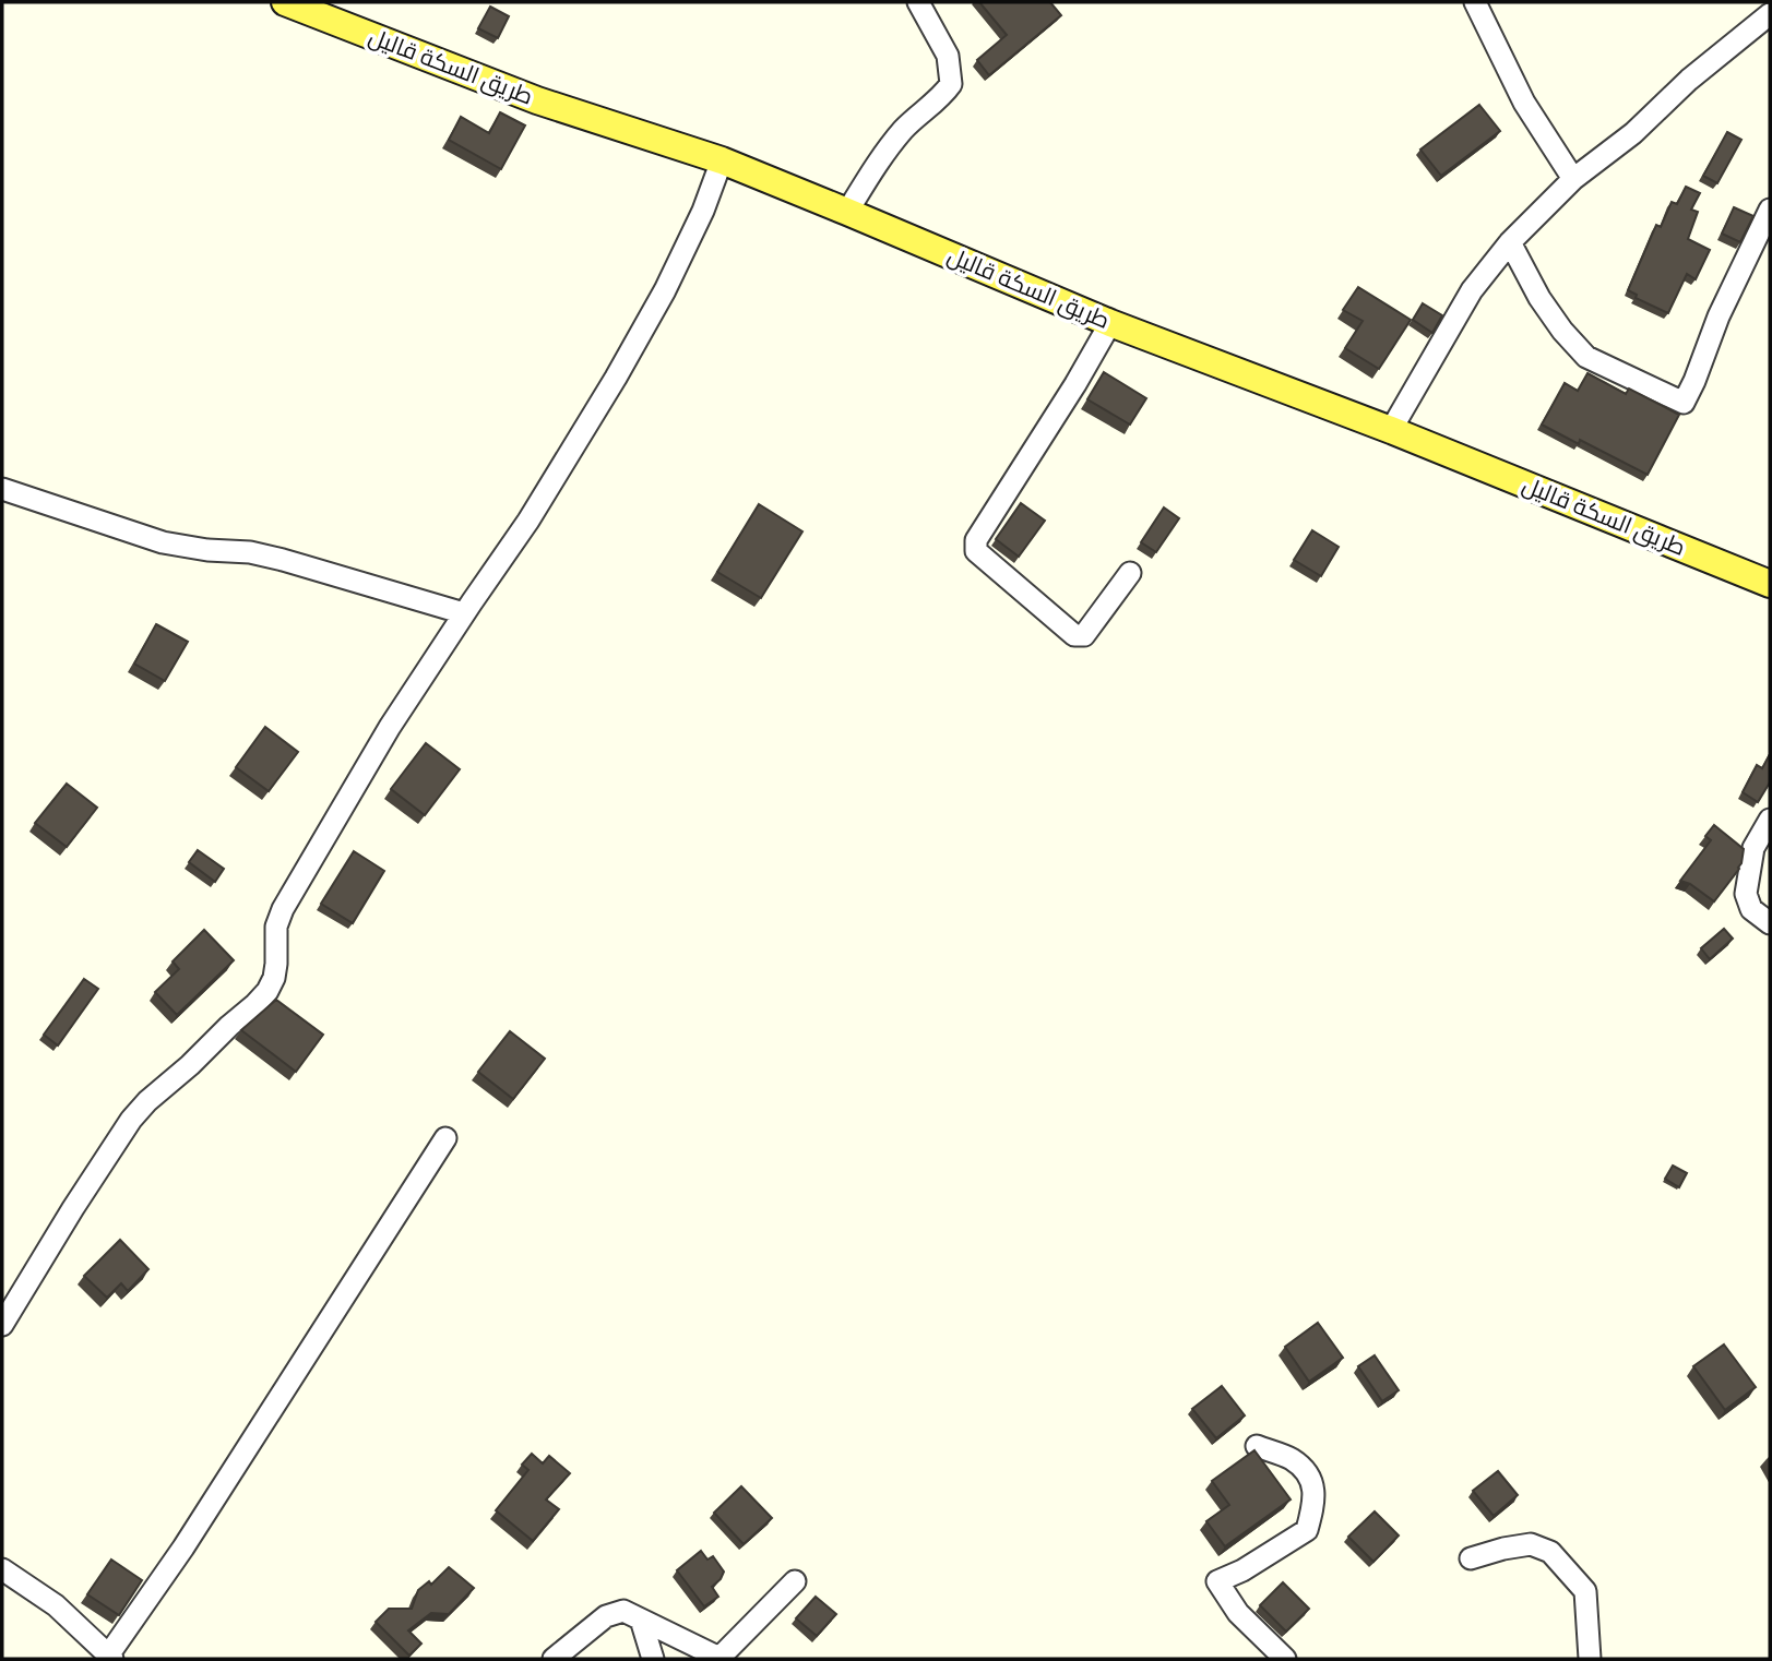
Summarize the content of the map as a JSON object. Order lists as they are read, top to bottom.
{
  "streets": {
    "main road": ["طريق السكة قاليل"]
  }
}
